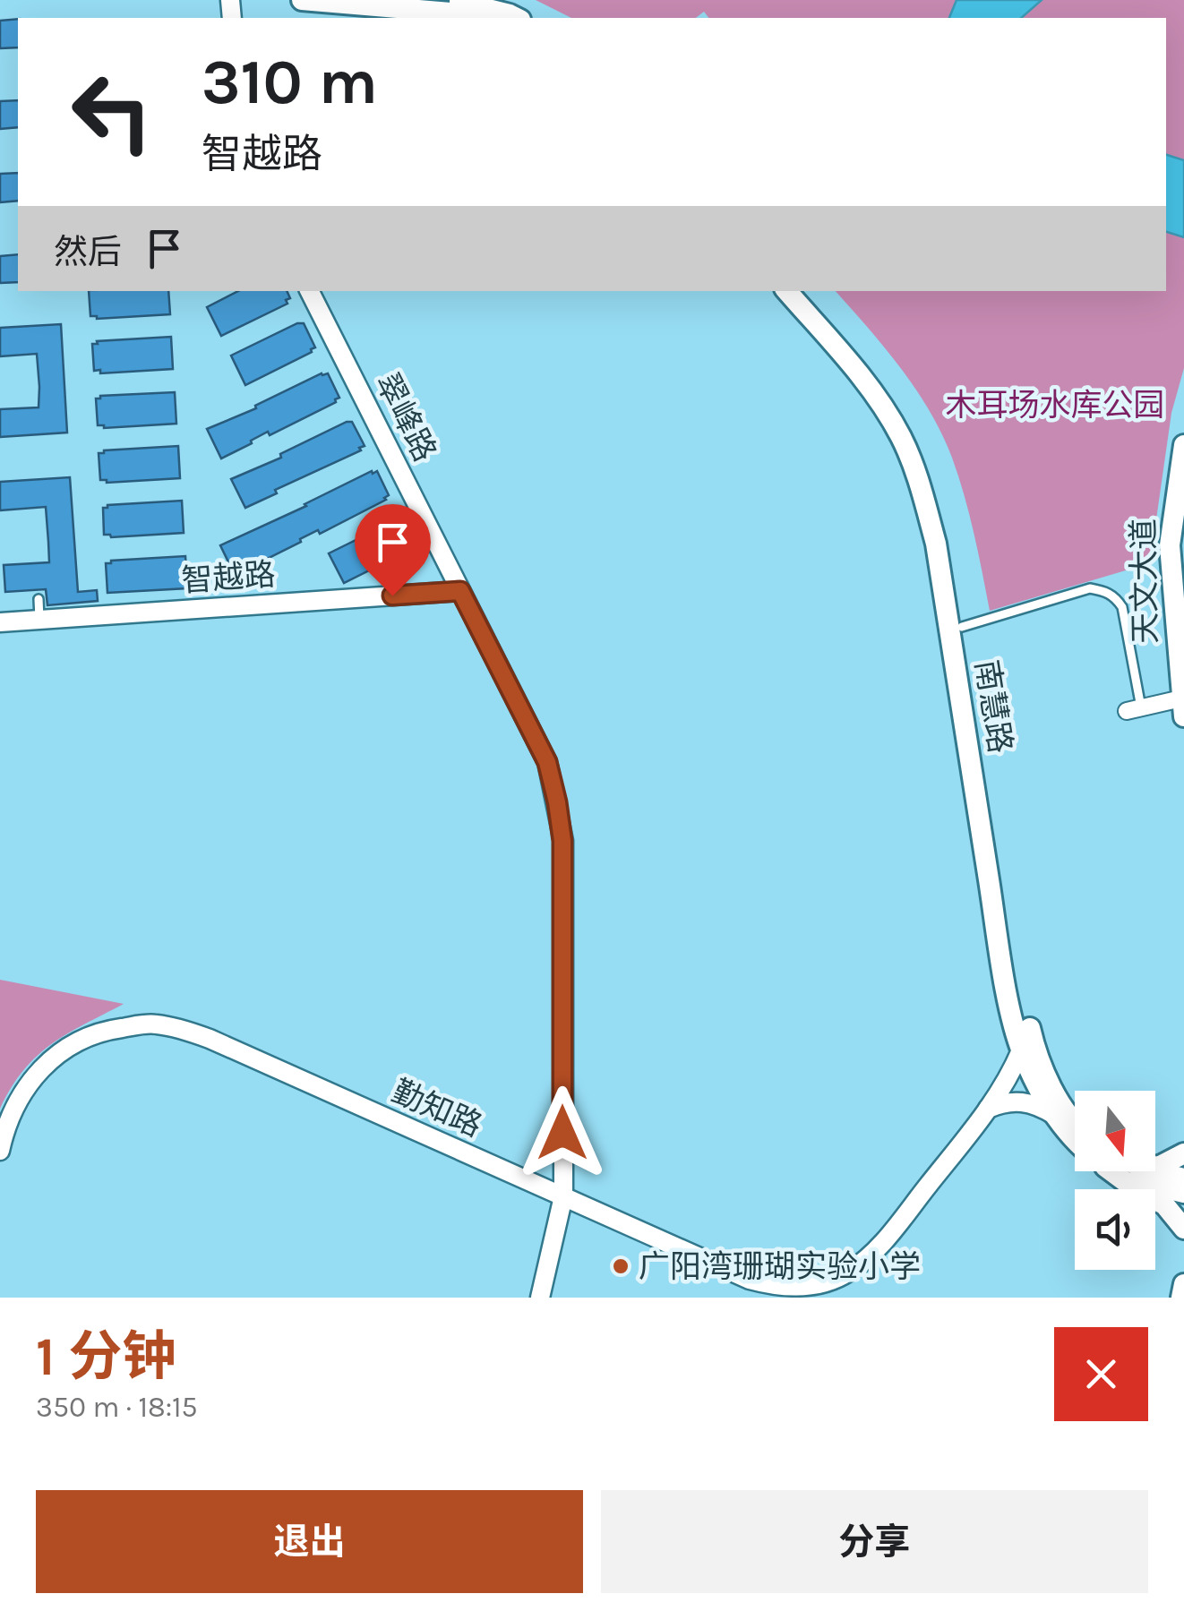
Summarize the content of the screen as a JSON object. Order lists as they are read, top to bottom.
{
  "streets": {
    "main road": ["天文大道", "南慧路"],
    "street": ["翠峰路", "智越路", "勤知路"]
  },
  "crossings": [
    ["翠峰路", "智越路"],
    ["翠峰路", "勤知路"],
    ["南慧路", "勤知路"]
  ],
  "parks": ["木耳场水库公园"],
  "places": ["广阳湾珊瑚实验小学"],
  "north": "bottom",
  "page": {
    "turn": ["310 m", "智越路"],
    "then": "然后",
    "heading": ["1 分钟", "350 m · 18:15"],
    "buttons": ["退出", "分享"]
  }
}
